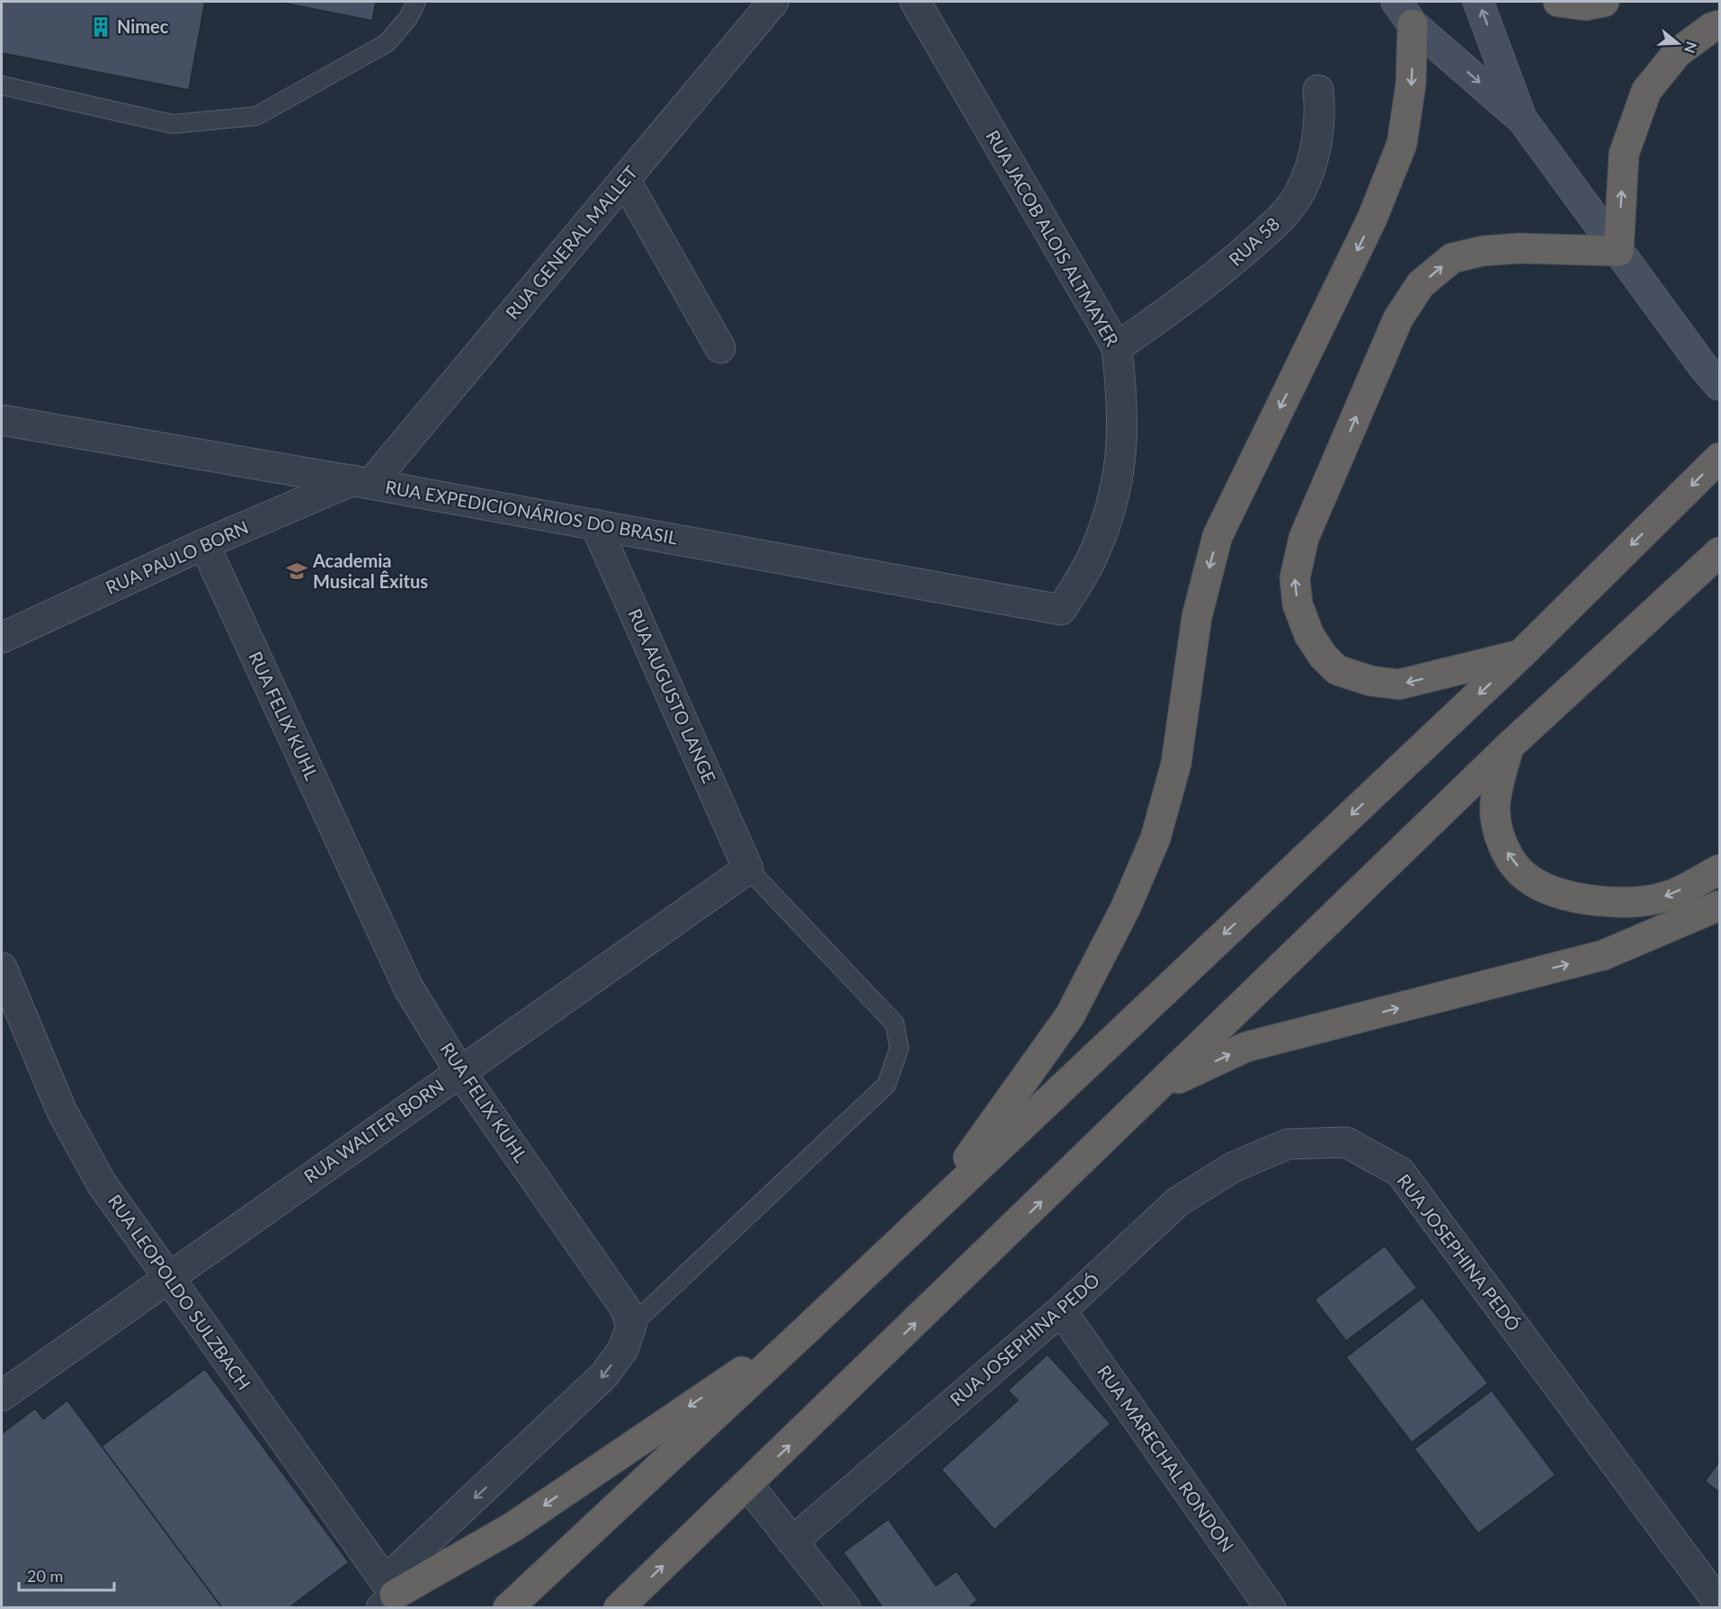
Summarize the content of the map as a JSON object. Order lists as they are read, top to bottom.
{
  "streets": {
    "street": [
      "RUA JACOB ALOIS ALTMAYER",
      "RUA 58",
      "RUA GENERAL MALLET",
      "RUA EXPEDICIONÁRIOS DO BRASIL",
      "RUA PAULO BORN",
      "RUA AUGUSTO LANGE",
      "RUA FELIX KUHL",
      "RUA WALTER BORN",
      "RUA JOSEPHINA PEDÓ",
      "RUA LEOPOLDO SULZBACH",
      "RUA MARECHAL RONDON"
    ]
  },
  "crossings": [
    ["RUA JACOB ALOIS ALTMAYER", "RUA 58"],
    ["RUA JACOB ALOIS ALTMAYER", "RUA EXPEDICIONÁRIOS DO BRASIL"],
    ["RUA GENERAL MALLET", "RUA EXPEDICIONÁRIOS DO BRASIL"],
    ["RUA GENERAL MALLET", "RUA PAULO BORN"],
    ["RUA EXPEDICIONÁRIOS DO BRASIL", "RUA PAULO BORN"],
    ["RUA EXPEDICIONÁRIOS DO BRASIL", "RUA AUGUSTO LANGE"],
    ["RUA PAULO BORN", "RUA FELIX KUHL"],
    ["RUA AUGUSTO LANGE", "RUA WALTER BORN"],
    ["RUA FELIX KUHL", "RUA WALTER BORN"],
    ["RUA WALTER BORN", "RUA LEOPOLDO SULZBACH"],
    ["RUA JOSEPHINA PEDÓ", "RUA MARECHAL RONDON"]
  ],
  "places": {
    "building": ["Nimec"],
    "school or university": ["Academia Musical Êxitus"]
  },
  "scale_bar": "20 m",
  "north": "right"
}
